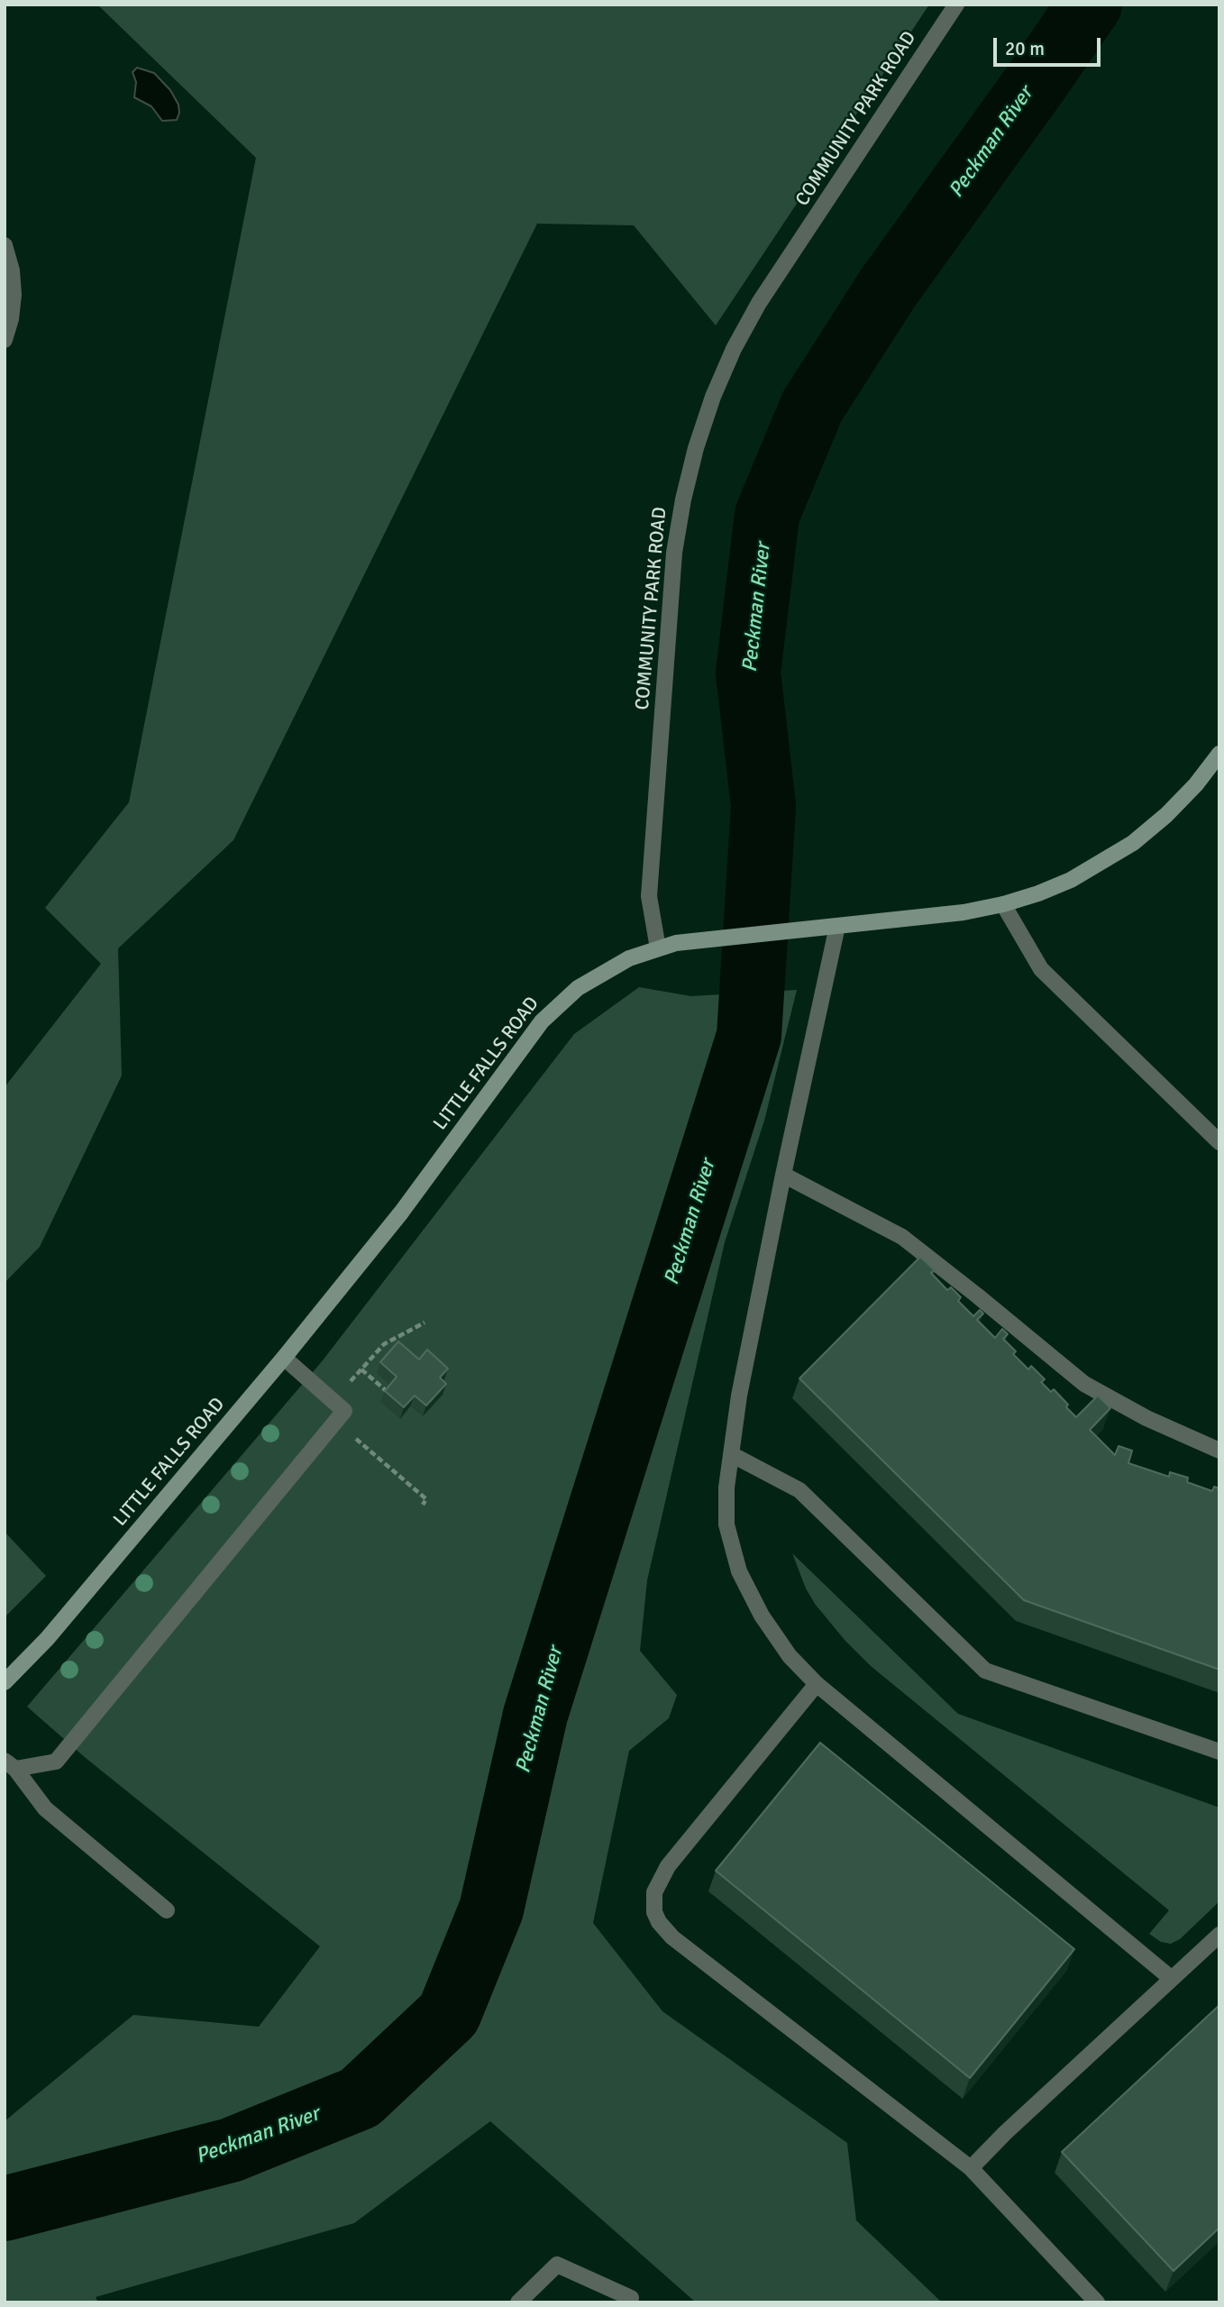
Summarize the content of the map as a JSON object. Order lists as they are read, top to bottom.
{
  "streets": {
    "street": ["COMMUNITY PARK ROAD", "LITTLE FALLS ROAD"]
  },
  "crossings": [
    ["COMMUNITY PARK ROAD", "LITTLE FALLS ROAD"]
  ],
  "water": ["Peckman River"],
  "scale_bar": "20 m"
}
